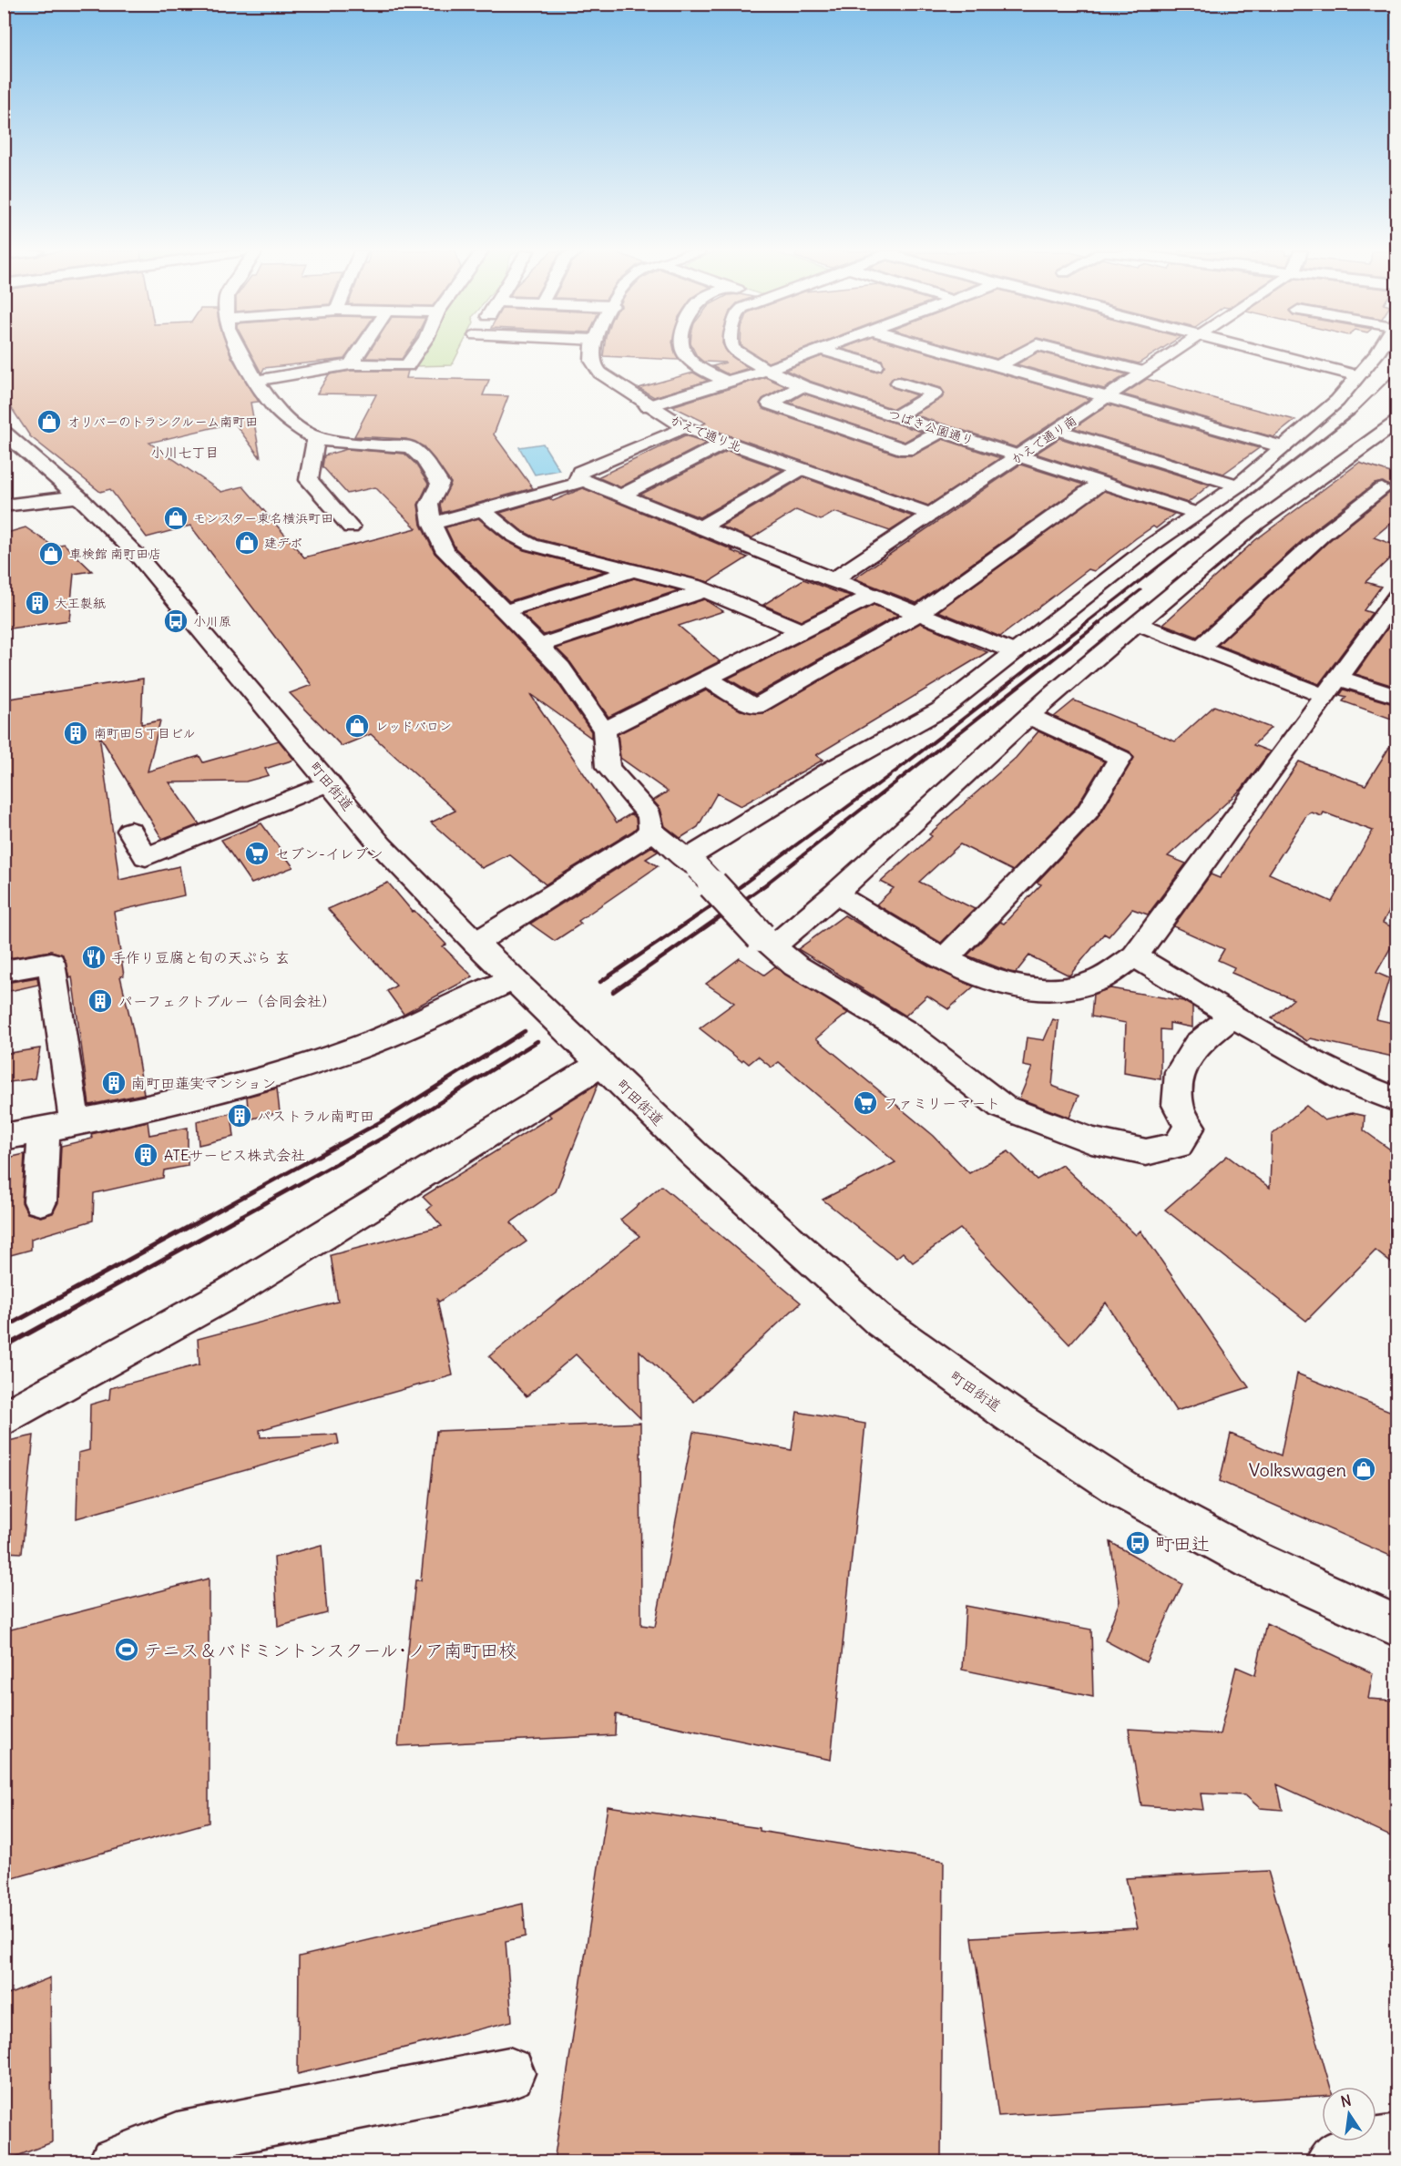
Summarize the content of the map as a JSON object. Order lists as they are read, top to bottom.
{
  "streets": {
    "street": [
      "つばき公園通り",
      "かえで通り北",
      "かえで通り南",
      "町田街道"
    ]
  },
  "crossings": [
    ["つばき公園通り", "かえで通り南"],
    ["かえで通り北", "かえで通り南"]
  ],
  "districts": ["小川七丁目"],
  "places": {
    "shop": [
      "オリバーのトランクルーム南町田",
      "モンスター東名横浜町田",
      "建デポ",
      "車検館 南町田店",
      "レッドバロン",
      "Volkswagen"
    ],
    "building": [
      "大王製紙",
      "南町田５丁目ビル",
      "パーフェクトブルー（合同会社）",
      "南町田蓮実マンション",
      "パストラル南町田",
      "ATEサービス株式会社"
    ],
    "bus stop": ["小川原", "町田辻"],
    "supermarket": ["セブン-イレブン", "ファミリーマート"],
    "restaurant": ["手作り豆腐と旬の天ぷら 玄"],
    "sports": ["テニス＆バドミントンスクール･ノア南町田校"]
  },
  "north": "top"
}
